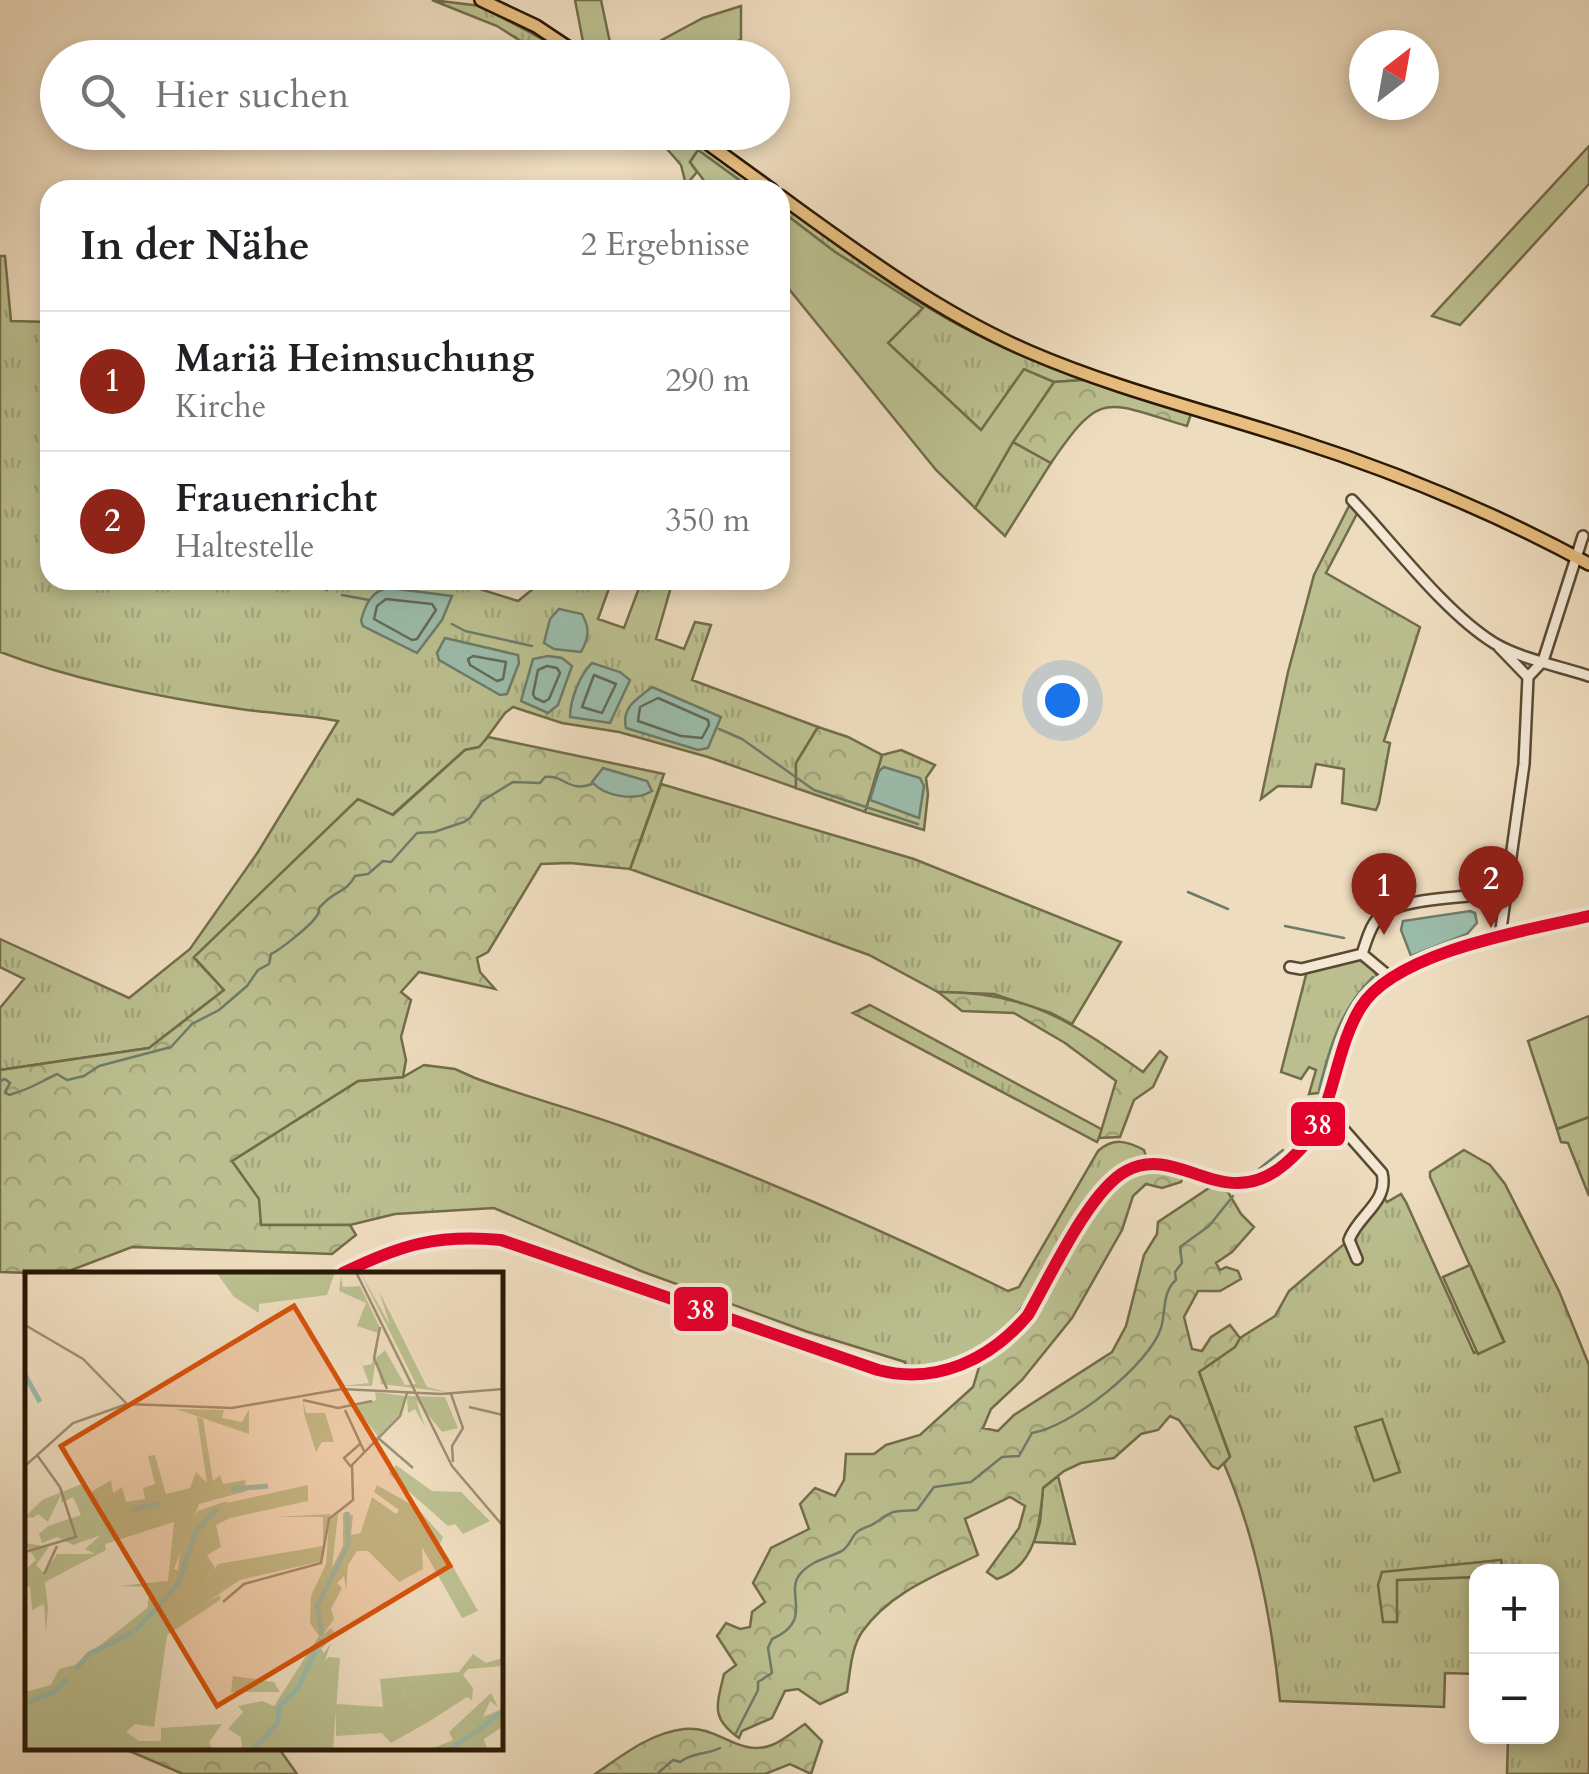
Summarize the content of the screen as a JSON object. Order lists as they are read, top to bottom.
{
  "lines": ["transit line 38"],
  "north": "top right",
  "page": {
    "search": "Hier suchen",
    "heading": ["In der Nähe", "2 Ergebnisse"],
    "list": [
      {
        "mark": "1",
        "name": "Mariä Heimsuchung",
        "note": "Kirche",
        "value": "290 m"
      },
      {
        "mark": "2",
        "name": "Frauenricht",
        "note": "Haltestelle",
        "value": "350 m"
      }
    ],
    "pins": ["2", "1"],
    "map_buttons": ["+", "−"]
  }
}
